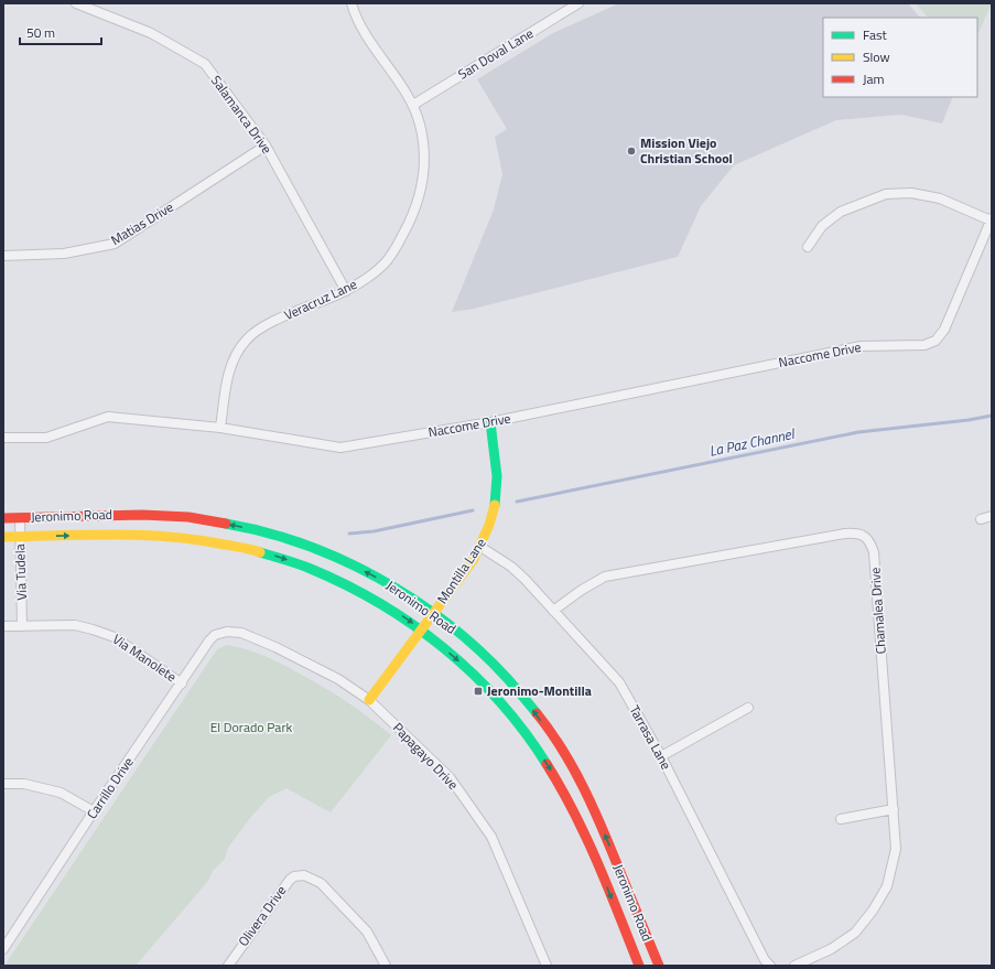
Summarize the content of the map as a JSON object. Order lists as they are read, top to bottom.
{
  "streets": {
    "main road": ["Jeronimo Road", "Montilla Lane"],
    "street": [
      "San Doval Lane",
      "Salamanca Drive",
      "Matias Drive",
      "Veracruz Lane",
      "Naccome Drive",
      "Via Tudela",
      "Chamalea Drive",
      "Via Manolete",
      "Tarrasa Lane",
      "Papagayo Drive",
      "Carrillo Drive",
      "Olivera Drive"
    ]
  },
  "crossings": [
    ["San Doval Lane", "Veracruz Lane"],
    ["Salamanca Drive", "Matias Drive"],
    ["Salamanca Drive", "Veracruz Lane"],
    ["Veracruz Lane", "Naccome Drive"],
    ["Naccome Drive", "Montilla Lane"],
    ["Jeronimo Road", "Montilla Lane"],
    ["Jeronimo Road", "Via Tudela"],
    ["Montilla Lane", "Tarrasa Lane"],
    ["Montilla Lane", "Papagayo Drive"],
    ["Via Tudela", "Via Manolete"],
    ["Chamalea Drive", "Tarrasa Lane"],
    ["Via Manolete", "Carrillo Drive"],
    ["Papagayo Drive", "Carrillo Drive"]
  ],
  "water": ["La Paz Channel"],
  "parks": ["El Dorado Park"],
  "places": {
    "other": ["Mission Viejo Christian School"],
    "transit": ["Jeronimo-Montilla"]
  },
  "legend": ["Fast", "Slow", "Jam"],
  "scale_bar": "50 m"
}
